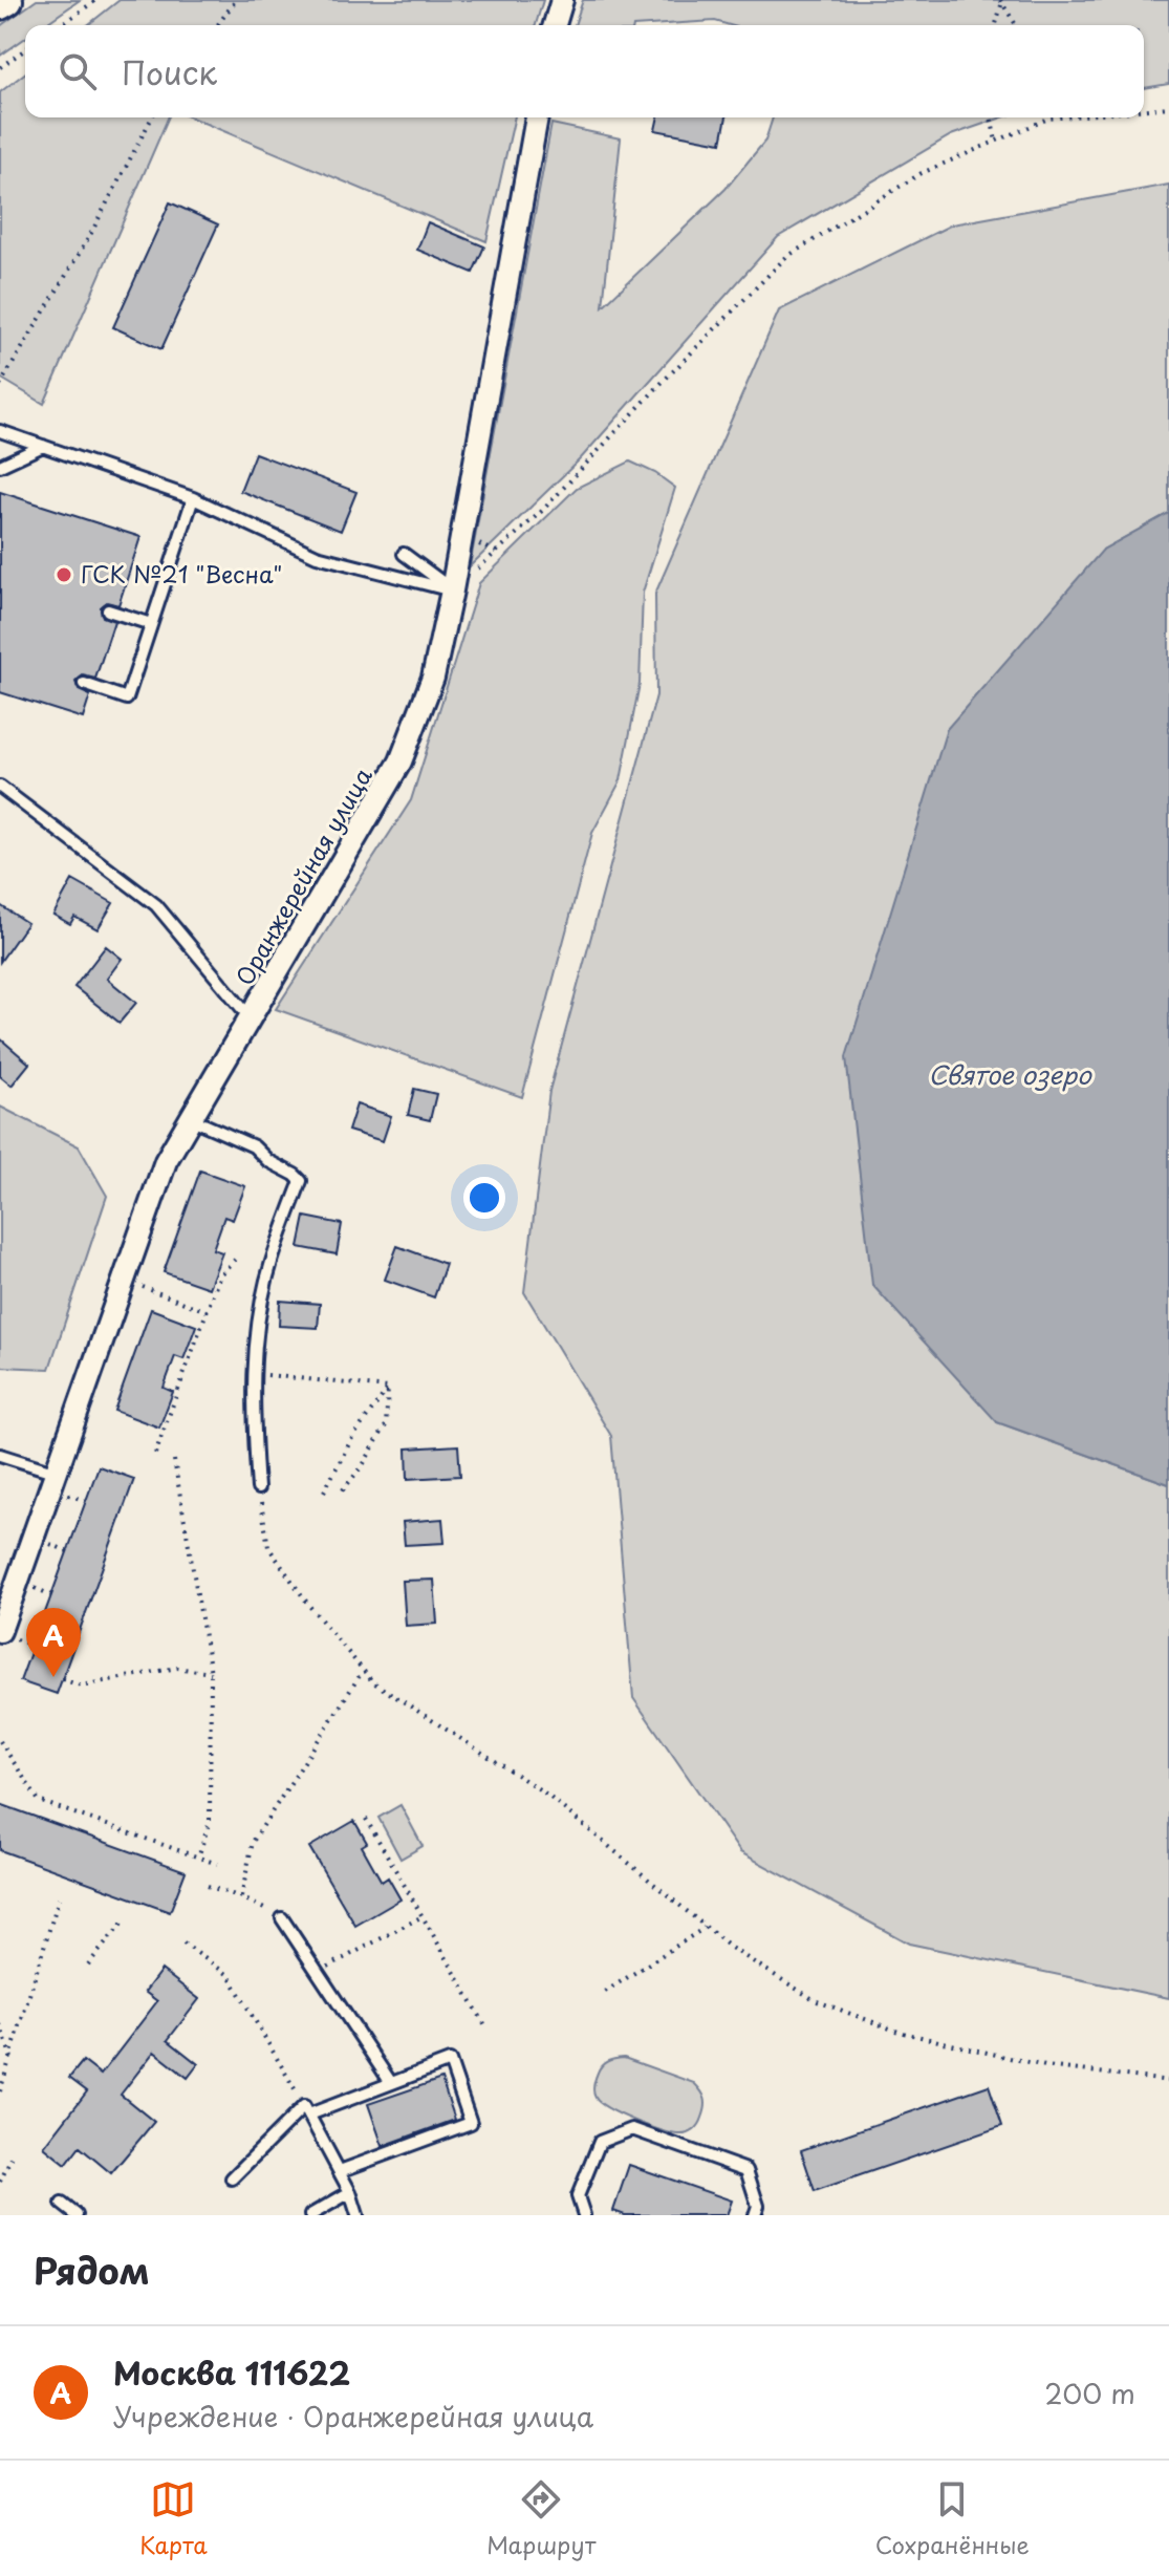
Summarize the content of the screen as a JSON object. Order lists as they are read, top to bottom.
{
  "streets": {
    "street": ["Оранжерейная улица"]
  },
  "water": ["Святое озеро"],
  "places": ["ГСК №21 \"Весна\""],
  "page": {
    "search": "Поиск",
    "pins": "A",
    "heading": "Рядом",
    "list": [
      {
        "mark": "A",
        "name": "Москва 111622",
        "note": "Учреждение · Оранжерейная улица",
        "value": "200 m"
      }
    ],
    "nav": ["Карта", "Маршрут", "Сохранённые"]
  }
}
